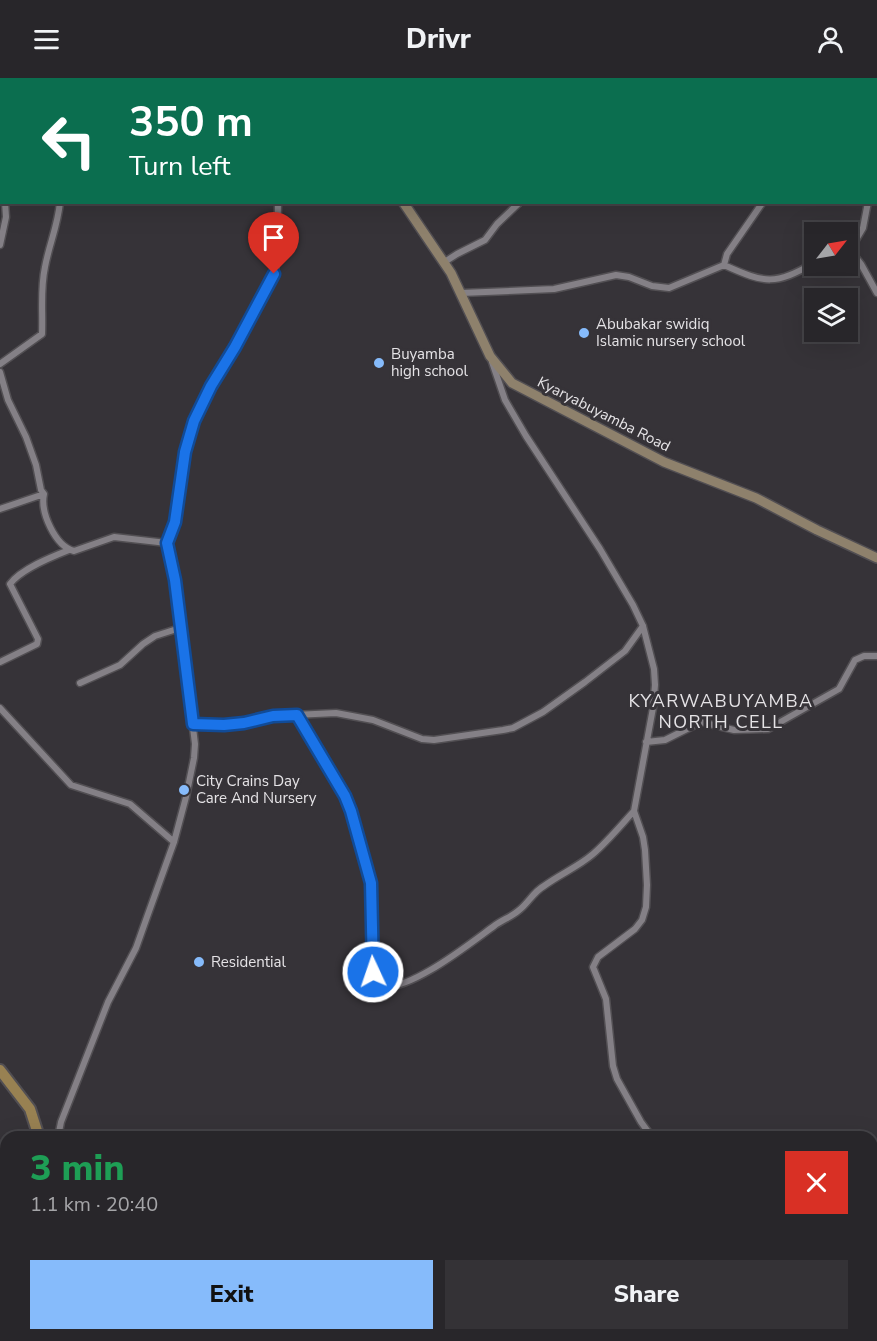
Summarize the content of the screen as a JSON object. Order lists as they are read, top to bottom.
{
  "streets": {
    "street": ["Kyaryabuyamba Road"]
  },
  "districts": ["KYARWABUYAMBA NORTH CELL"],
  "places": [
    "Abubakar swidiq Islamic nursery school",
    "Buyamba high school",
    "City Crains Day Care And Nursery",
    "Residential"
  ],
  "north": "top right",
  "page": {
    "header": "Drivr",
    "turn": ["350 m", "Turn left"],
    "heading": ["3 min", "1.1 km · 20:40"],
    "buttons": ["Exit", "Share"]
  }
}
